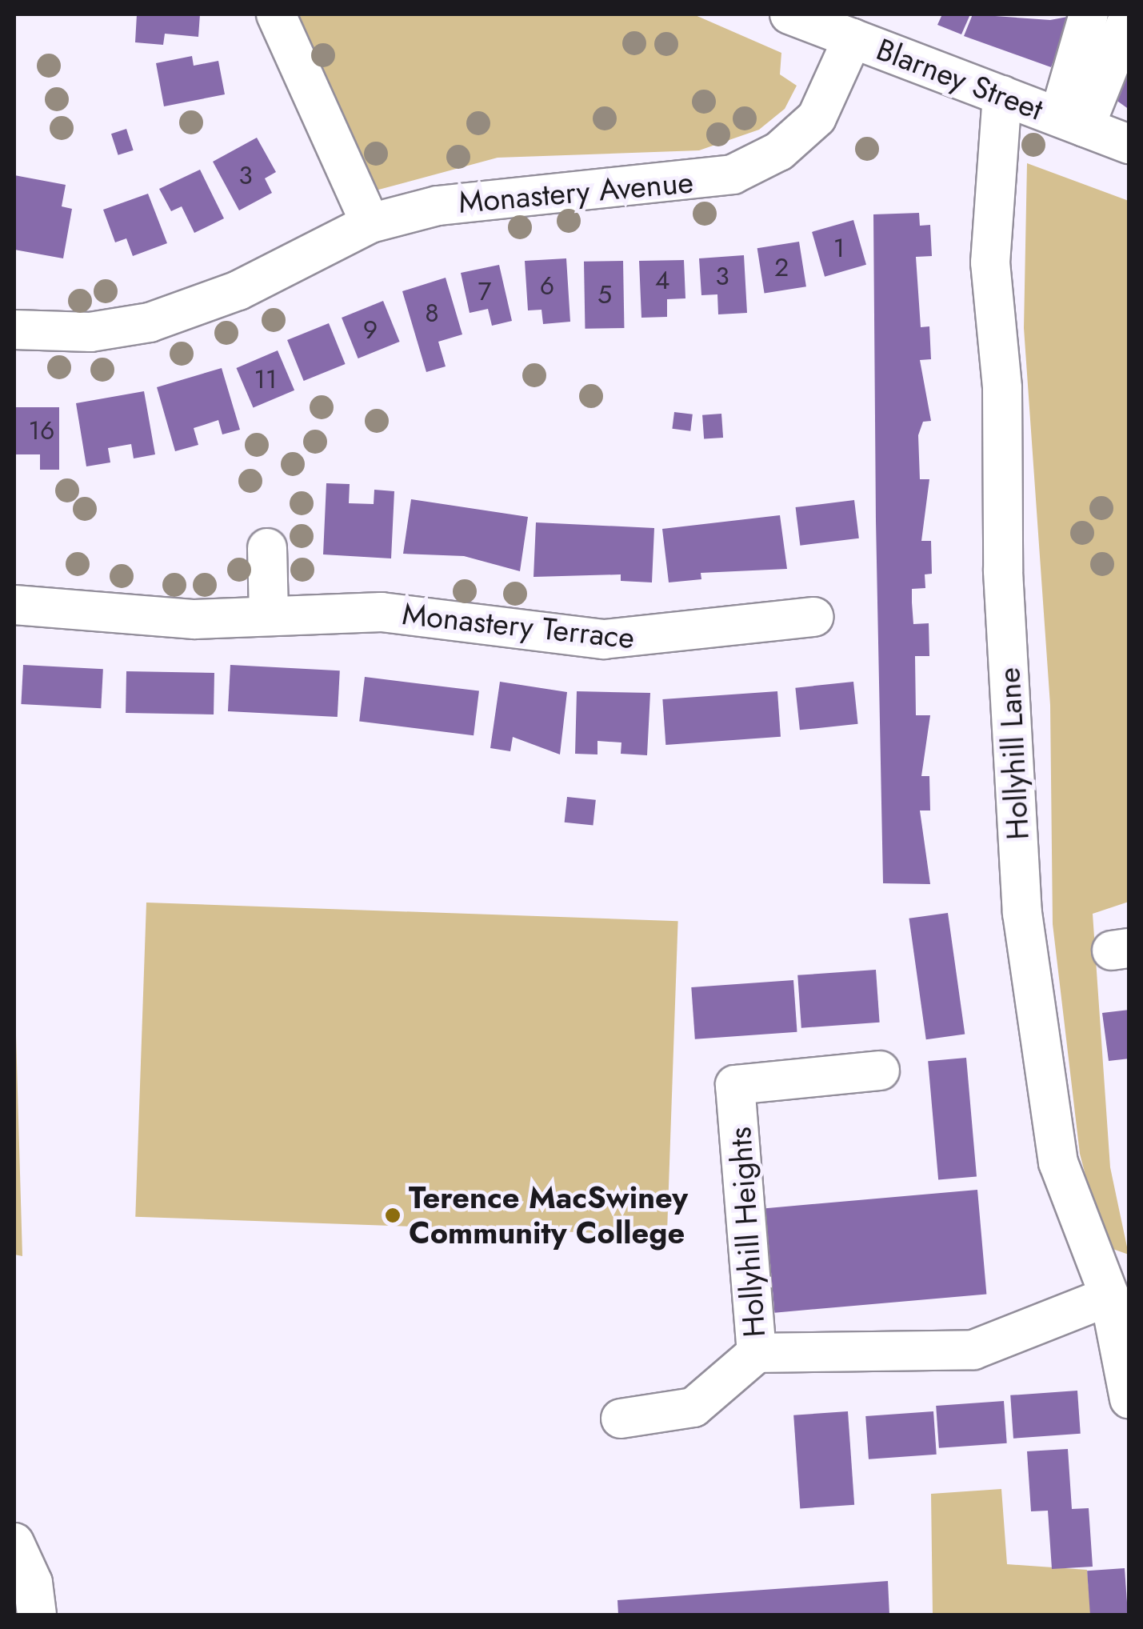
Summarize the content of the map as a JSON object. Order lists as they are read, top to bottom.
{
  "streets": {
    "street": [
      "Blarney Street",
      "Monastery Avenue",
      "Monastery Terrace",
      "Hollyhill Lane",
      "Hollyhill Heights"
    ]
  },
  "crossings": [
    ["Blarney Street", "Monastery Avenue"],
    ["Blarney Street", "Hollyhill Lane"],
    ["Hollyhill Lane", "Hollyhill Heights"]
  ],
  "places": ["Terence MacSwiney Community College"],
  "house_numbers": [
    "3",
    "1",
    "2",
    "3",
    "4",
    "6",
    "7",
    "5",
    "8",
    "9",
    "11",
    "16"
  ]
}
